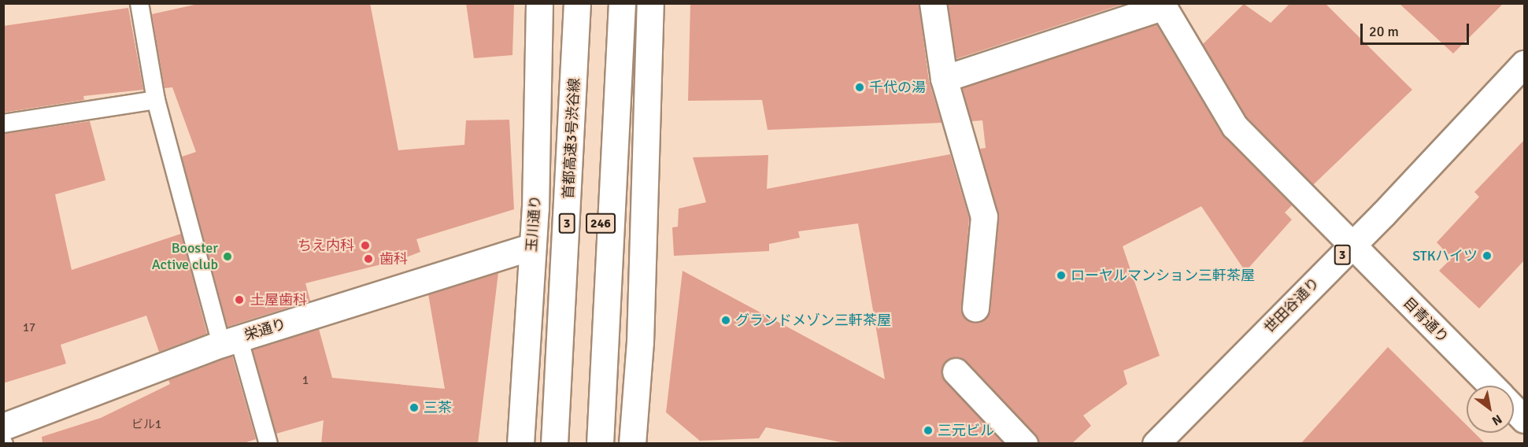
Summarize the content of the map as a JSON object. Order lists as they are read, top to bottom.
{
  "streets": {
    "main road": [
      "首都高速3号渋谷線",
      "玉川通り",
      "3",
      "246",
      "世田谷通り",
      "目青通り",
      "栄通り"
    ]
  },
  "crossings": [
    ["玉川通り", "栄通り"],
    ["世田谷通り", "目青通り"]
  ],
  "places": [
    "千代の湯",
    "ちえ内科",
    "STKハイツ",
    "Booster Active club",
    "歯科",
    "ローヤルマンション三軒茶屋",
    "土屋歯科",
    "グランドメゾン三軒茶屋",
    "三茶",
    "三元ビル"
  ],
  "house_numbers": ["17", "1", "ビル1"],
  "scale_bar": "20 m",
  "north": "bottom right"
}
